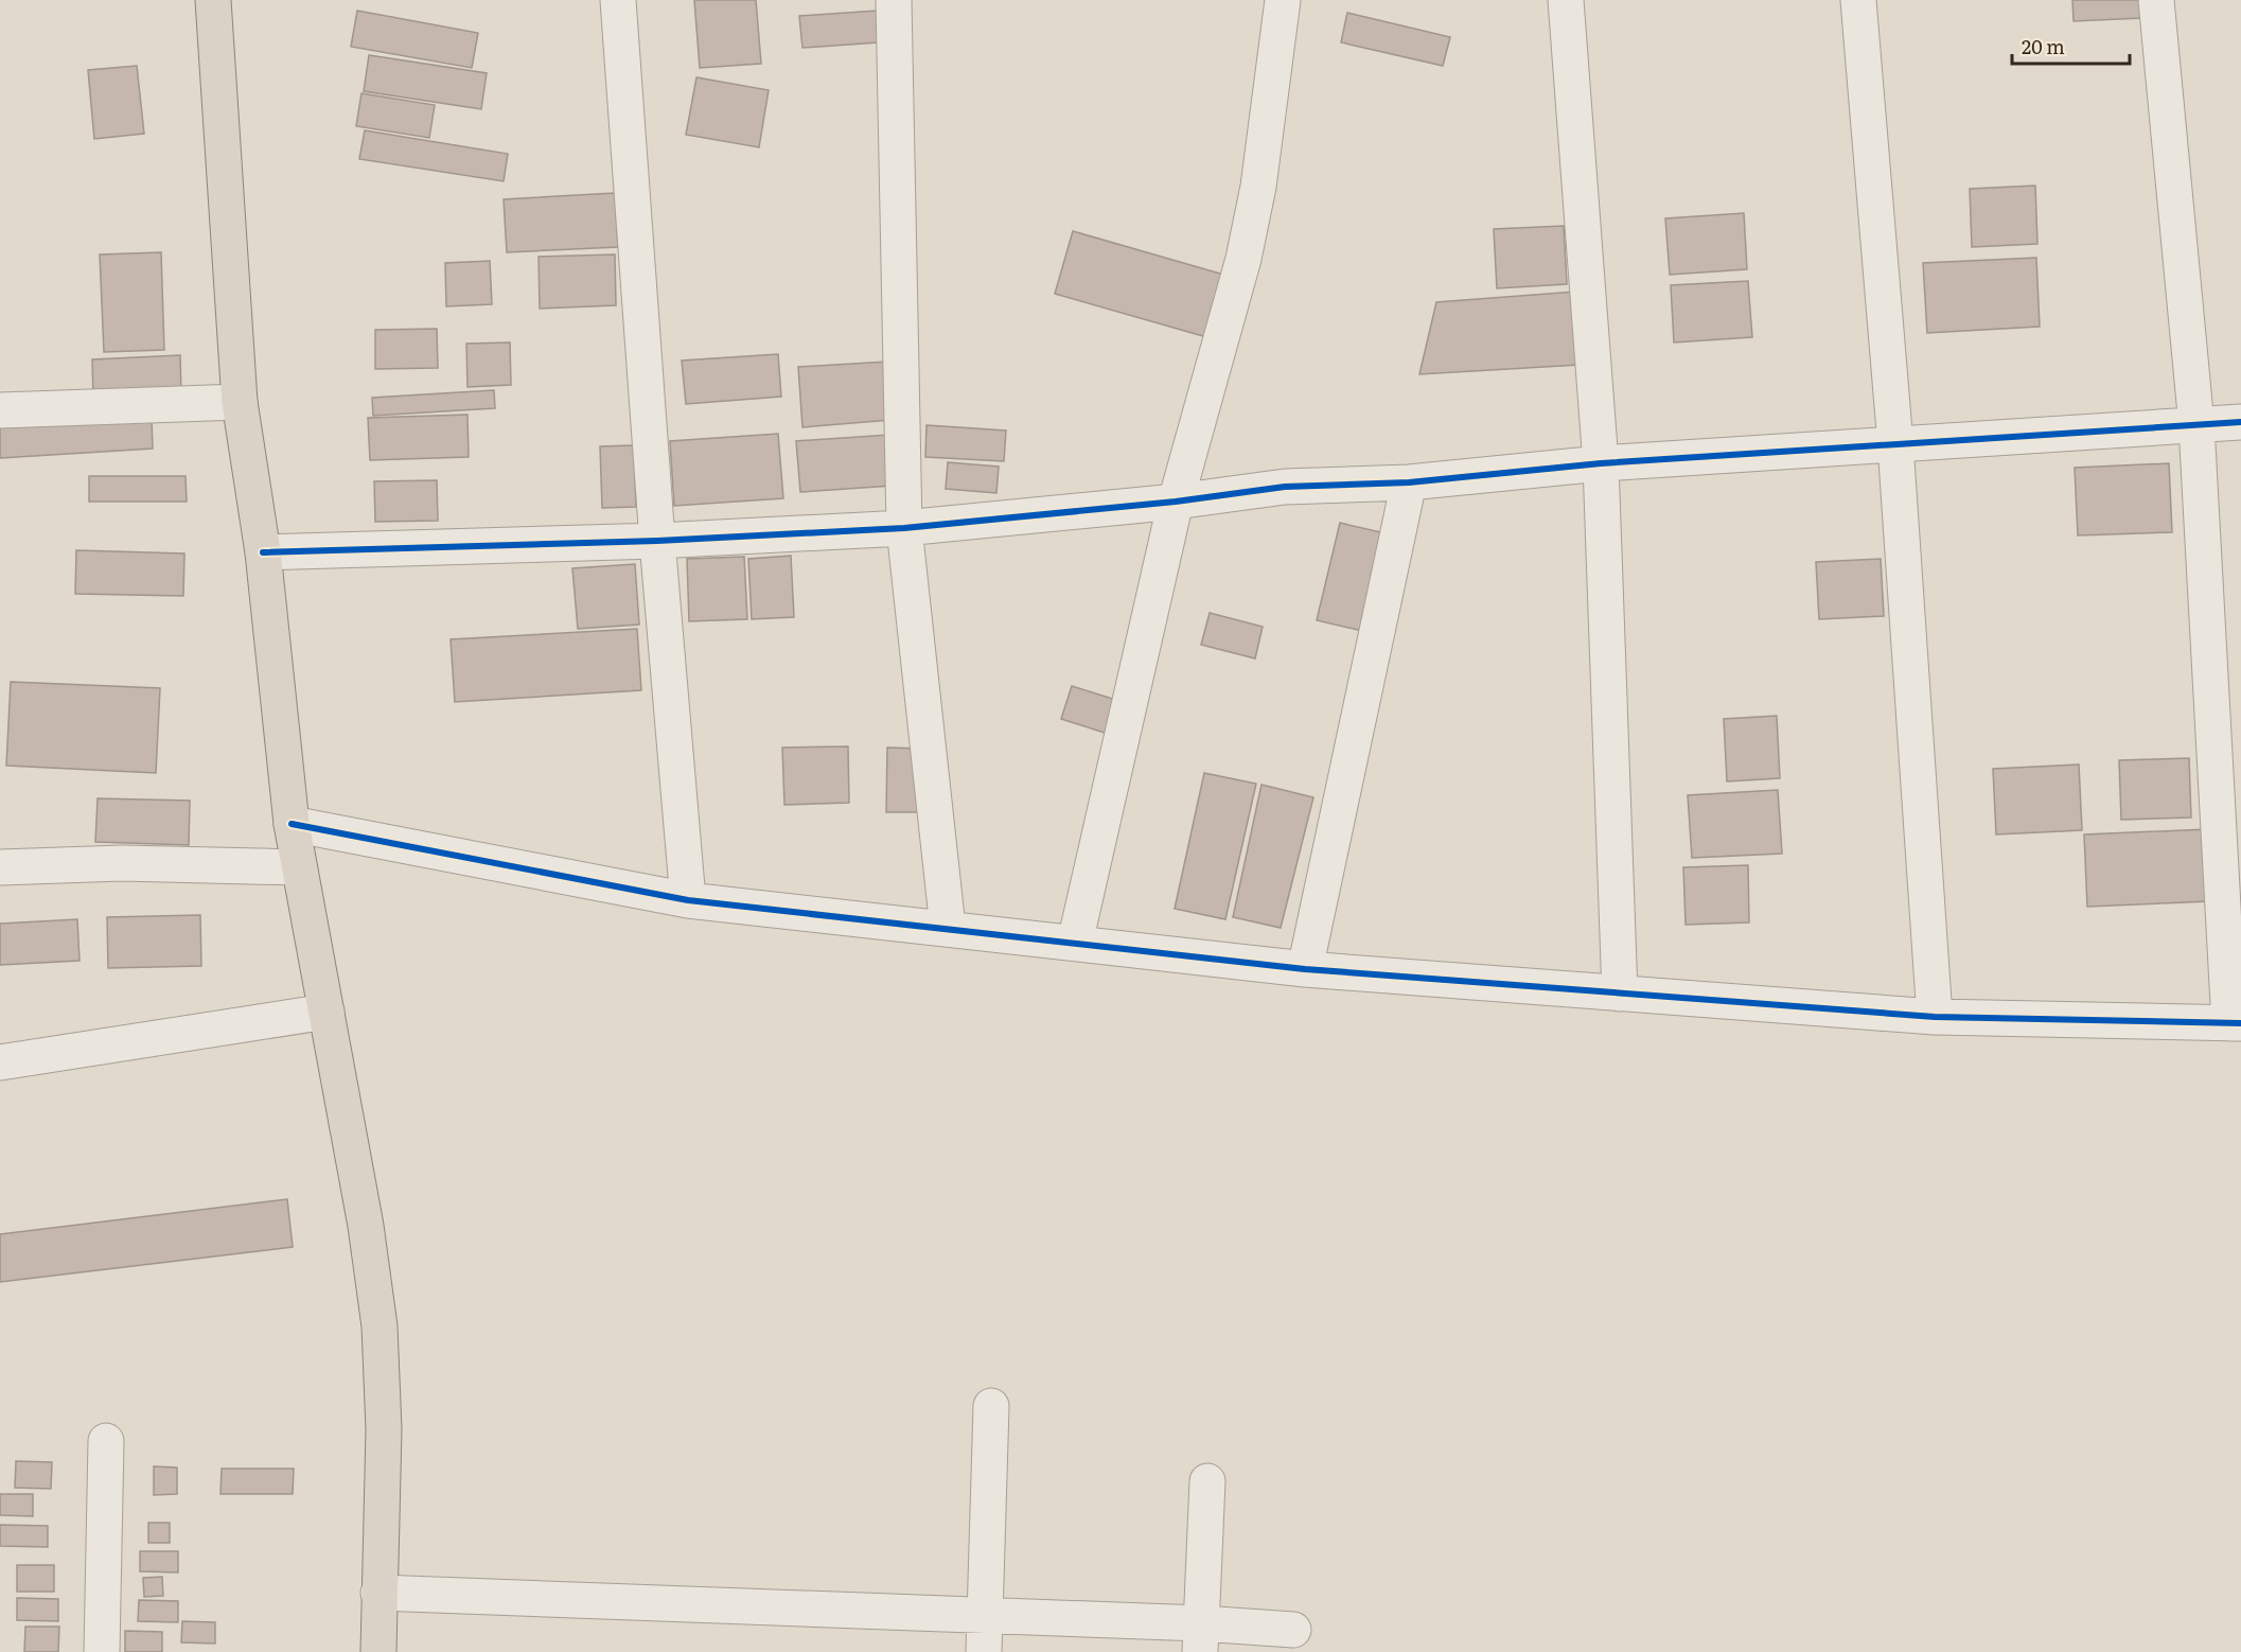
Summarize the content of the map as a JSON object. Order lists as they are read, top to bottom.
{
  "scale_bar": "20 m"
}
